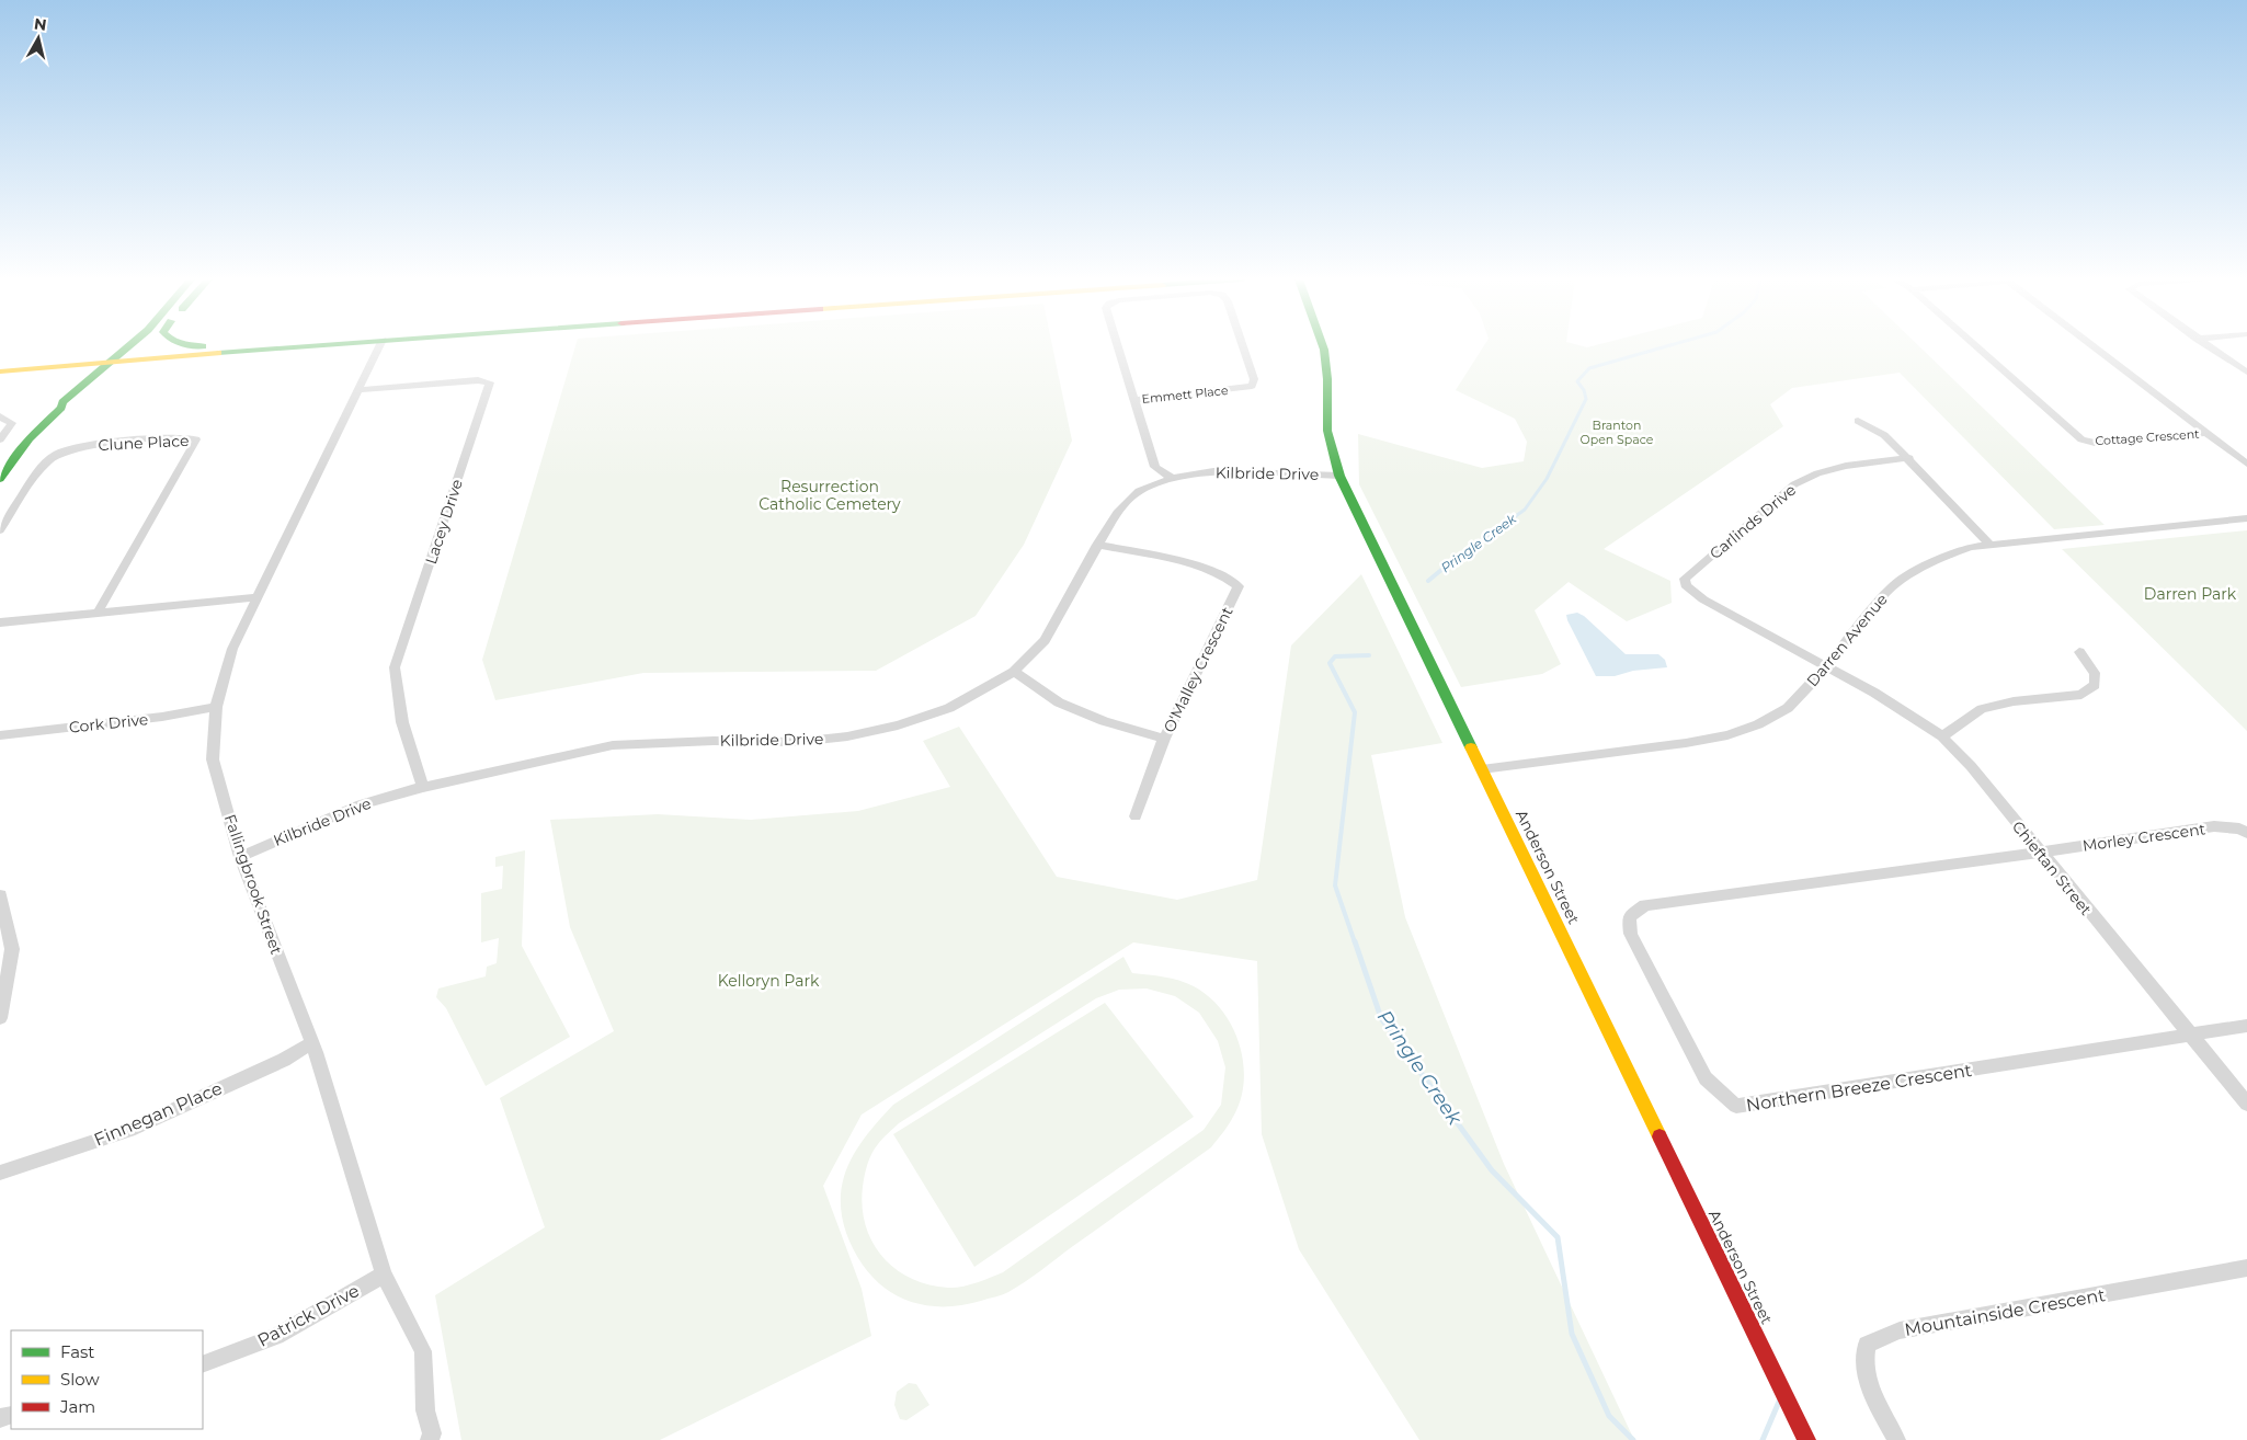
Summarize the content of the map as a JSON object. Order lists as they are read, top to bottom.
{
  "streets": {
    "main road": ["Anderson Street"],
    "street": [
      "Emmett Place",
      "Cottage Crescent",
      "Clune Place",
      "Kilbride Drive",
      "Lacey Drive",
      "Carlinds Drive",
      "Darren Avenue",
      "O'Malley Crescent",
      "Cork Drive",
      "Morley Crescent",
      "Chieftan Street",
      "Fallingbrook Street",
      "Northern Breeze Crescent",
      "Finnegan Place",
      "Mountainside Crescent",
      "Patrick Drive"
    ]
  },
  "crossings": [
    ["Emmett Place", "Kilbride Drive"],
    ["Kilbride Drive", "Lacey Drive"],
    ["Kilbride Drive", "O'Malley Crescent"],
    ["Kilbride Drive", "Anderson Street"],
    ["Kilbride Drive", "Fallingbrook Street"],
    ["Lacey Drive", "Fallingbrook Street"],
    ["Carlinds Drive", "Darren Avenue"],
    ["Carlinds Drive", "Chieftan Street"],
    ["Darren Avenue", "Anderson Street"],
    ["Darren Avenue", "Chieftan Street"],
    ["Cork Drive", "Fallingbrook Street"],
    ["Morley Crescent", "Chieftan Street"],
    ["Morley Crescent", "Northern Breeze Crescent"],
    ["Chieftan Street", "Northern Breeze Crescent"],
    ["Fallingbrook Street", "Finnegan Place"],
    ["Fallingbrook Street", "Patrick Drive"]
  ],
  "water": ["Pringle Creek"],
  "parks": [
    "Branton Open Space",
    "Resurrection Catholic Cemetery",
    "Darren Park",
    "Kelloryn Park"
  ],
  "legend": ["Fast", "Slow", "Jam"],
  "north": "top"
}
